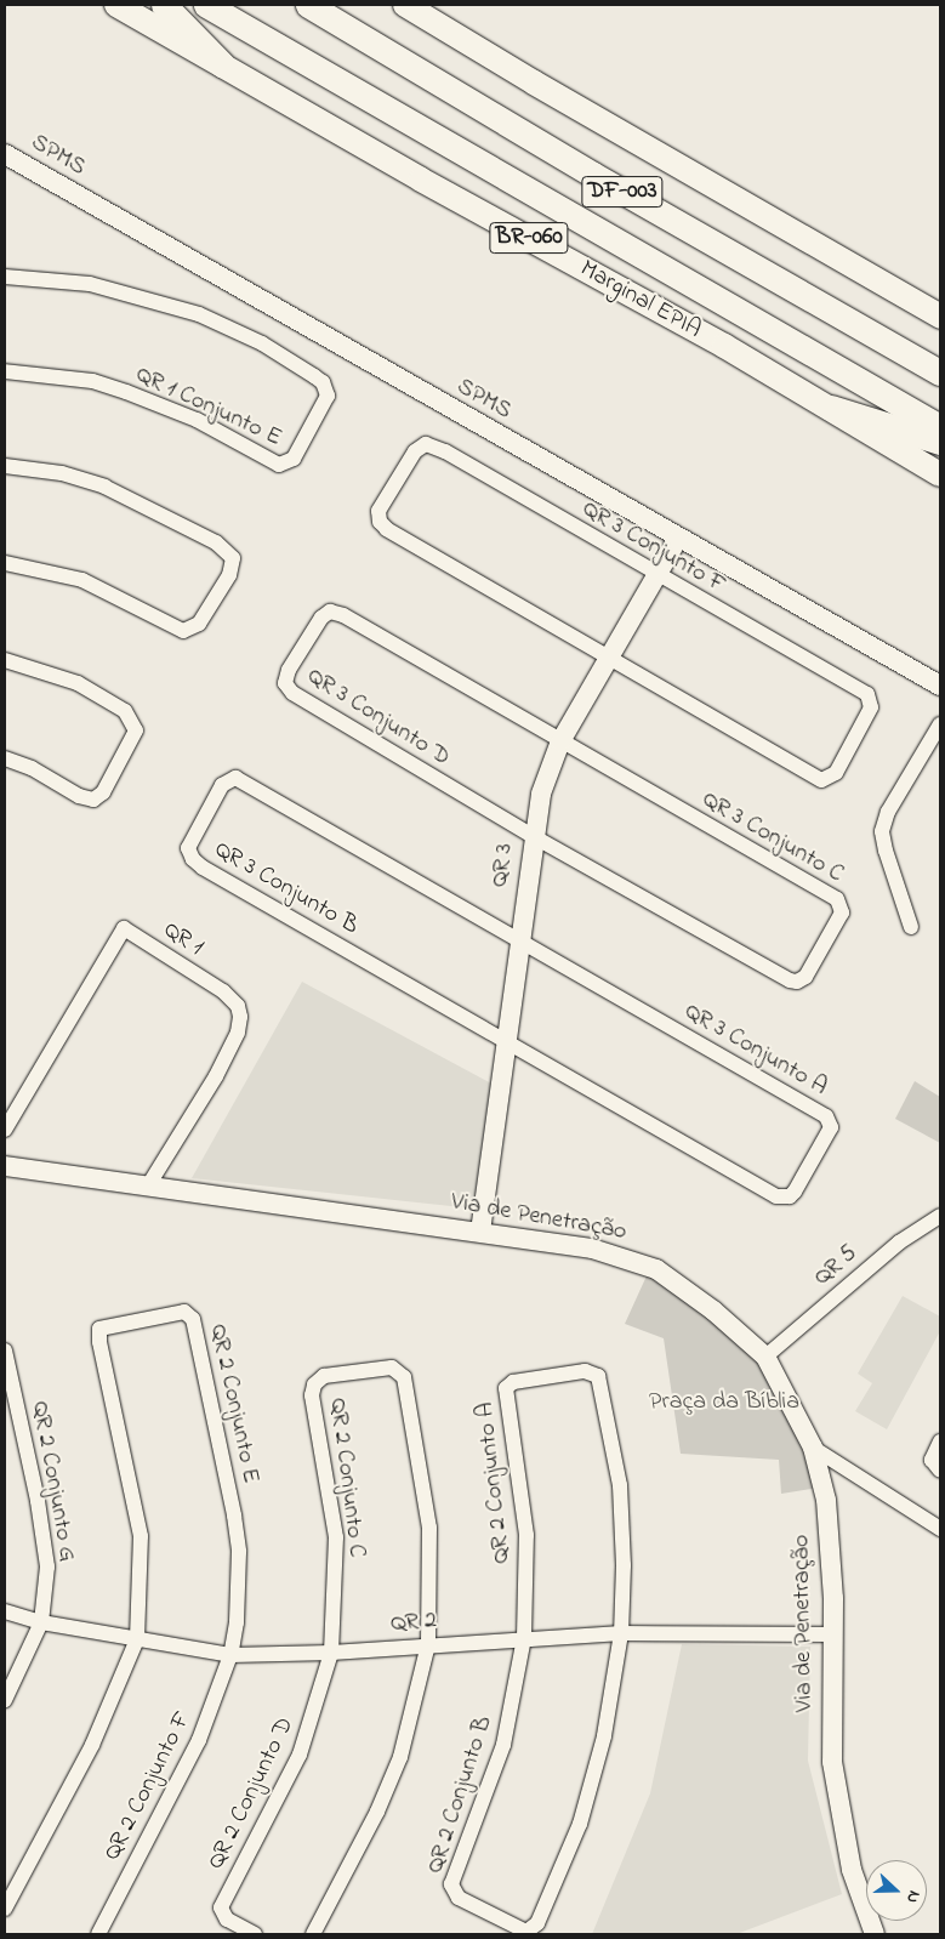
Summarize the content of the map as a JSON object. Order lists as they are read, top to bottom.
{
  "streets": {
    "highway": ["DF-003"],
    "main road": ["BR-060", "Marginal EPIA"],
    "street": [
      "SPMS",
      "QR 1 Conjunto E",
      "QR 3 Conjunto F",
      "QR 3 Conjunto D",
      "QR 3 Conjunto C",
      "QR 3",
      "QR 3 Conjunto B",
      "QR 1",
      "QR 3 Conjunto A",
      "Via de Penetração",
      "QR 5",
      "QR 2 Conjunto E",
      "QR 2 Conjunto C",
      "QR 2 Conjunto G",
      "QR 2 Conjunto A",
      "QR 2",
      "QR 2 Conjunto F",
      "QR 2 Conjunto D",
      "QR 2 Conjunto B"
    ]
  },
  "crossings": [
    ["SPMS", "QR 3"],
    ["QR 3 Conjunto F", "QR 3"],
    ["QR 3 Conjunto D", "QR 3 Conjunto C"],
    ["QR 3 Conjunto D", "QR 3"],
    ["QR 3 Conjunto C", "QR 3"],
    ["QR 3", "QR 3 Conjunto B"],
    ["QR 3", "QR 3 Conjunto A"],
    ["QR 3", "Via de Penetração"],
    ["QR 3 Conjunto B", "QR 3 Conjunto A"],
    ["QR 1", "Via de Penetração"],
    ["Via de Penetração", "QR 5"],
    ["Via de Penetração", "QR 2"],
    ["QR 2 Conjunto E", "QR 2"],
    ["QR 2 Conjunto E", "QR 2 Conjunto F"],
    ["QR 2 Conjunto C", "QR 2"],
    ["QR 2 Conjunto C", "QR 2 Conjunto D"],
    ["QR 2 Conjunto G", "QR 2"],
    ["QR 2 Conjunto A", "QR 2"],
    ["QR 2 Conjunto A", "QR 2 Conjunto B"],
    ["QR 2", "QR 2 Conjunto F"],
    ["QR 2", "QR 2 Conjunto D"],
    ["QR 2", "QR 2 Conjunto B"]
  ],
  "parks": ["Praça da Bíblia"],
  "north": "right"
}
